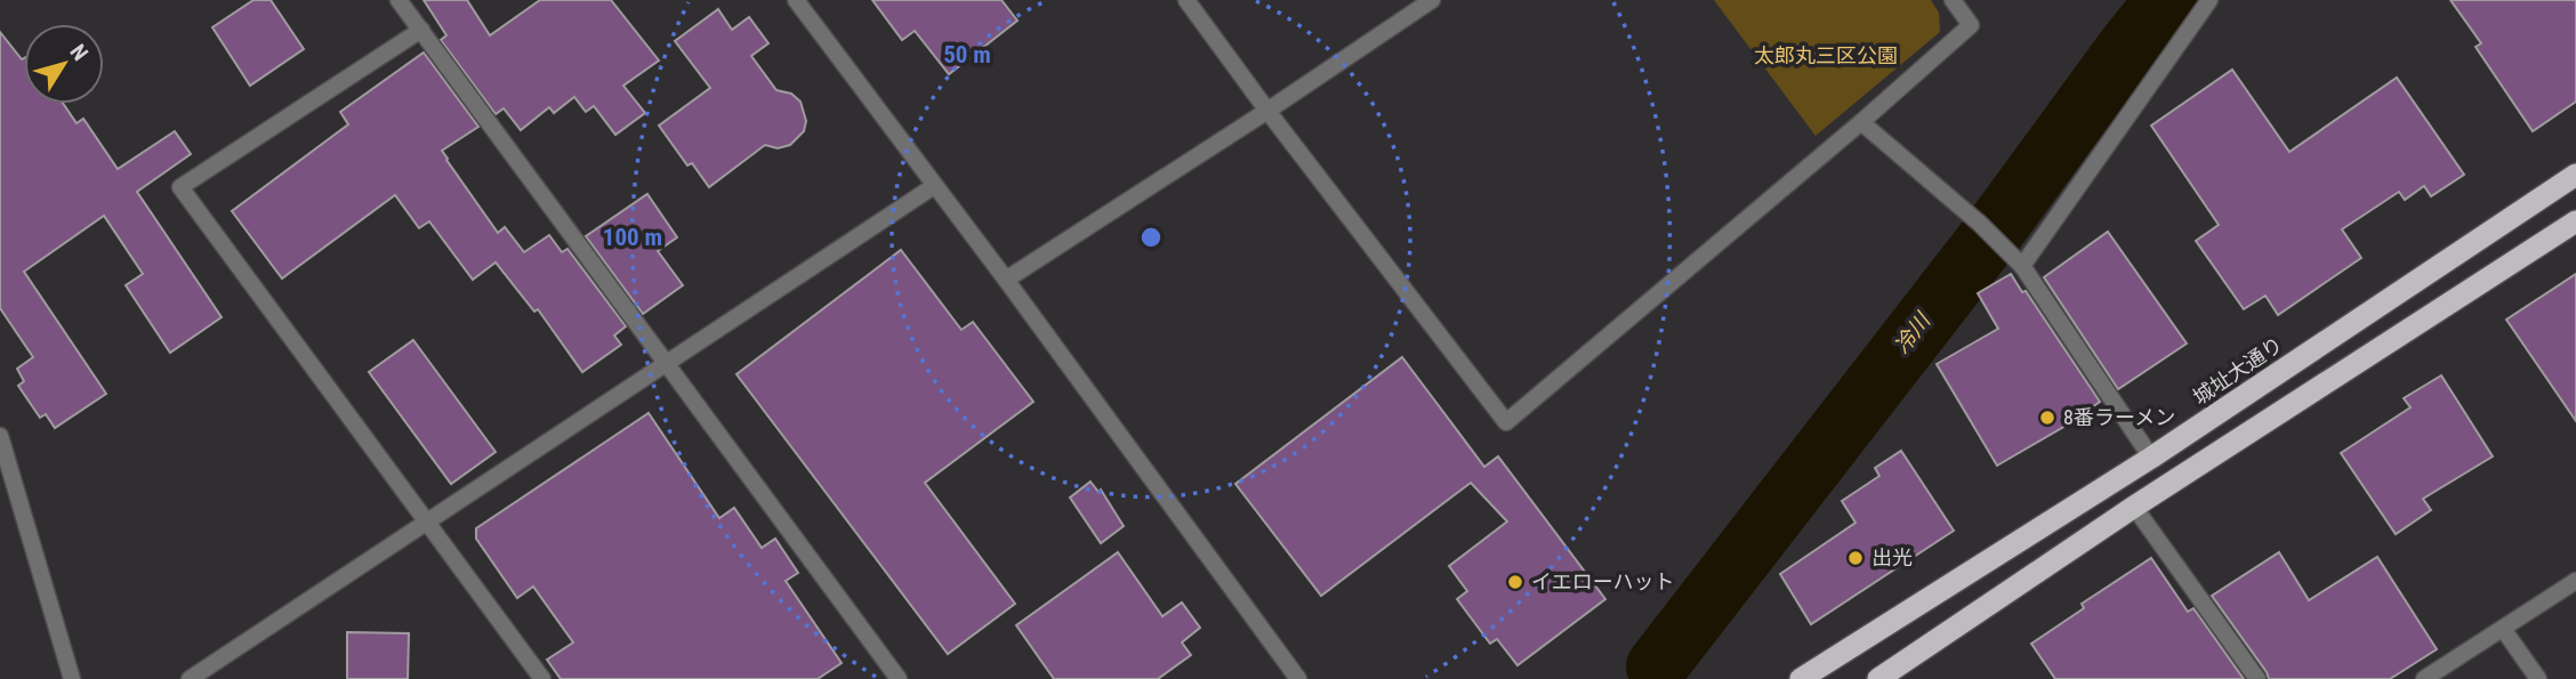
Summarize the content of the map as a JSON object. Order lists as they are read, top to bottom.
{
  "streets": {
    "highway": ["城址大通り"]
  },
  "water": ["冷川"],
  "parks": ["太郎丸三区公園"],
  "places": ["8番ラーメン", "出光", "イエローハット"],
  "north": "top right",
  "rings": ["50 m", "100 m"]
}
